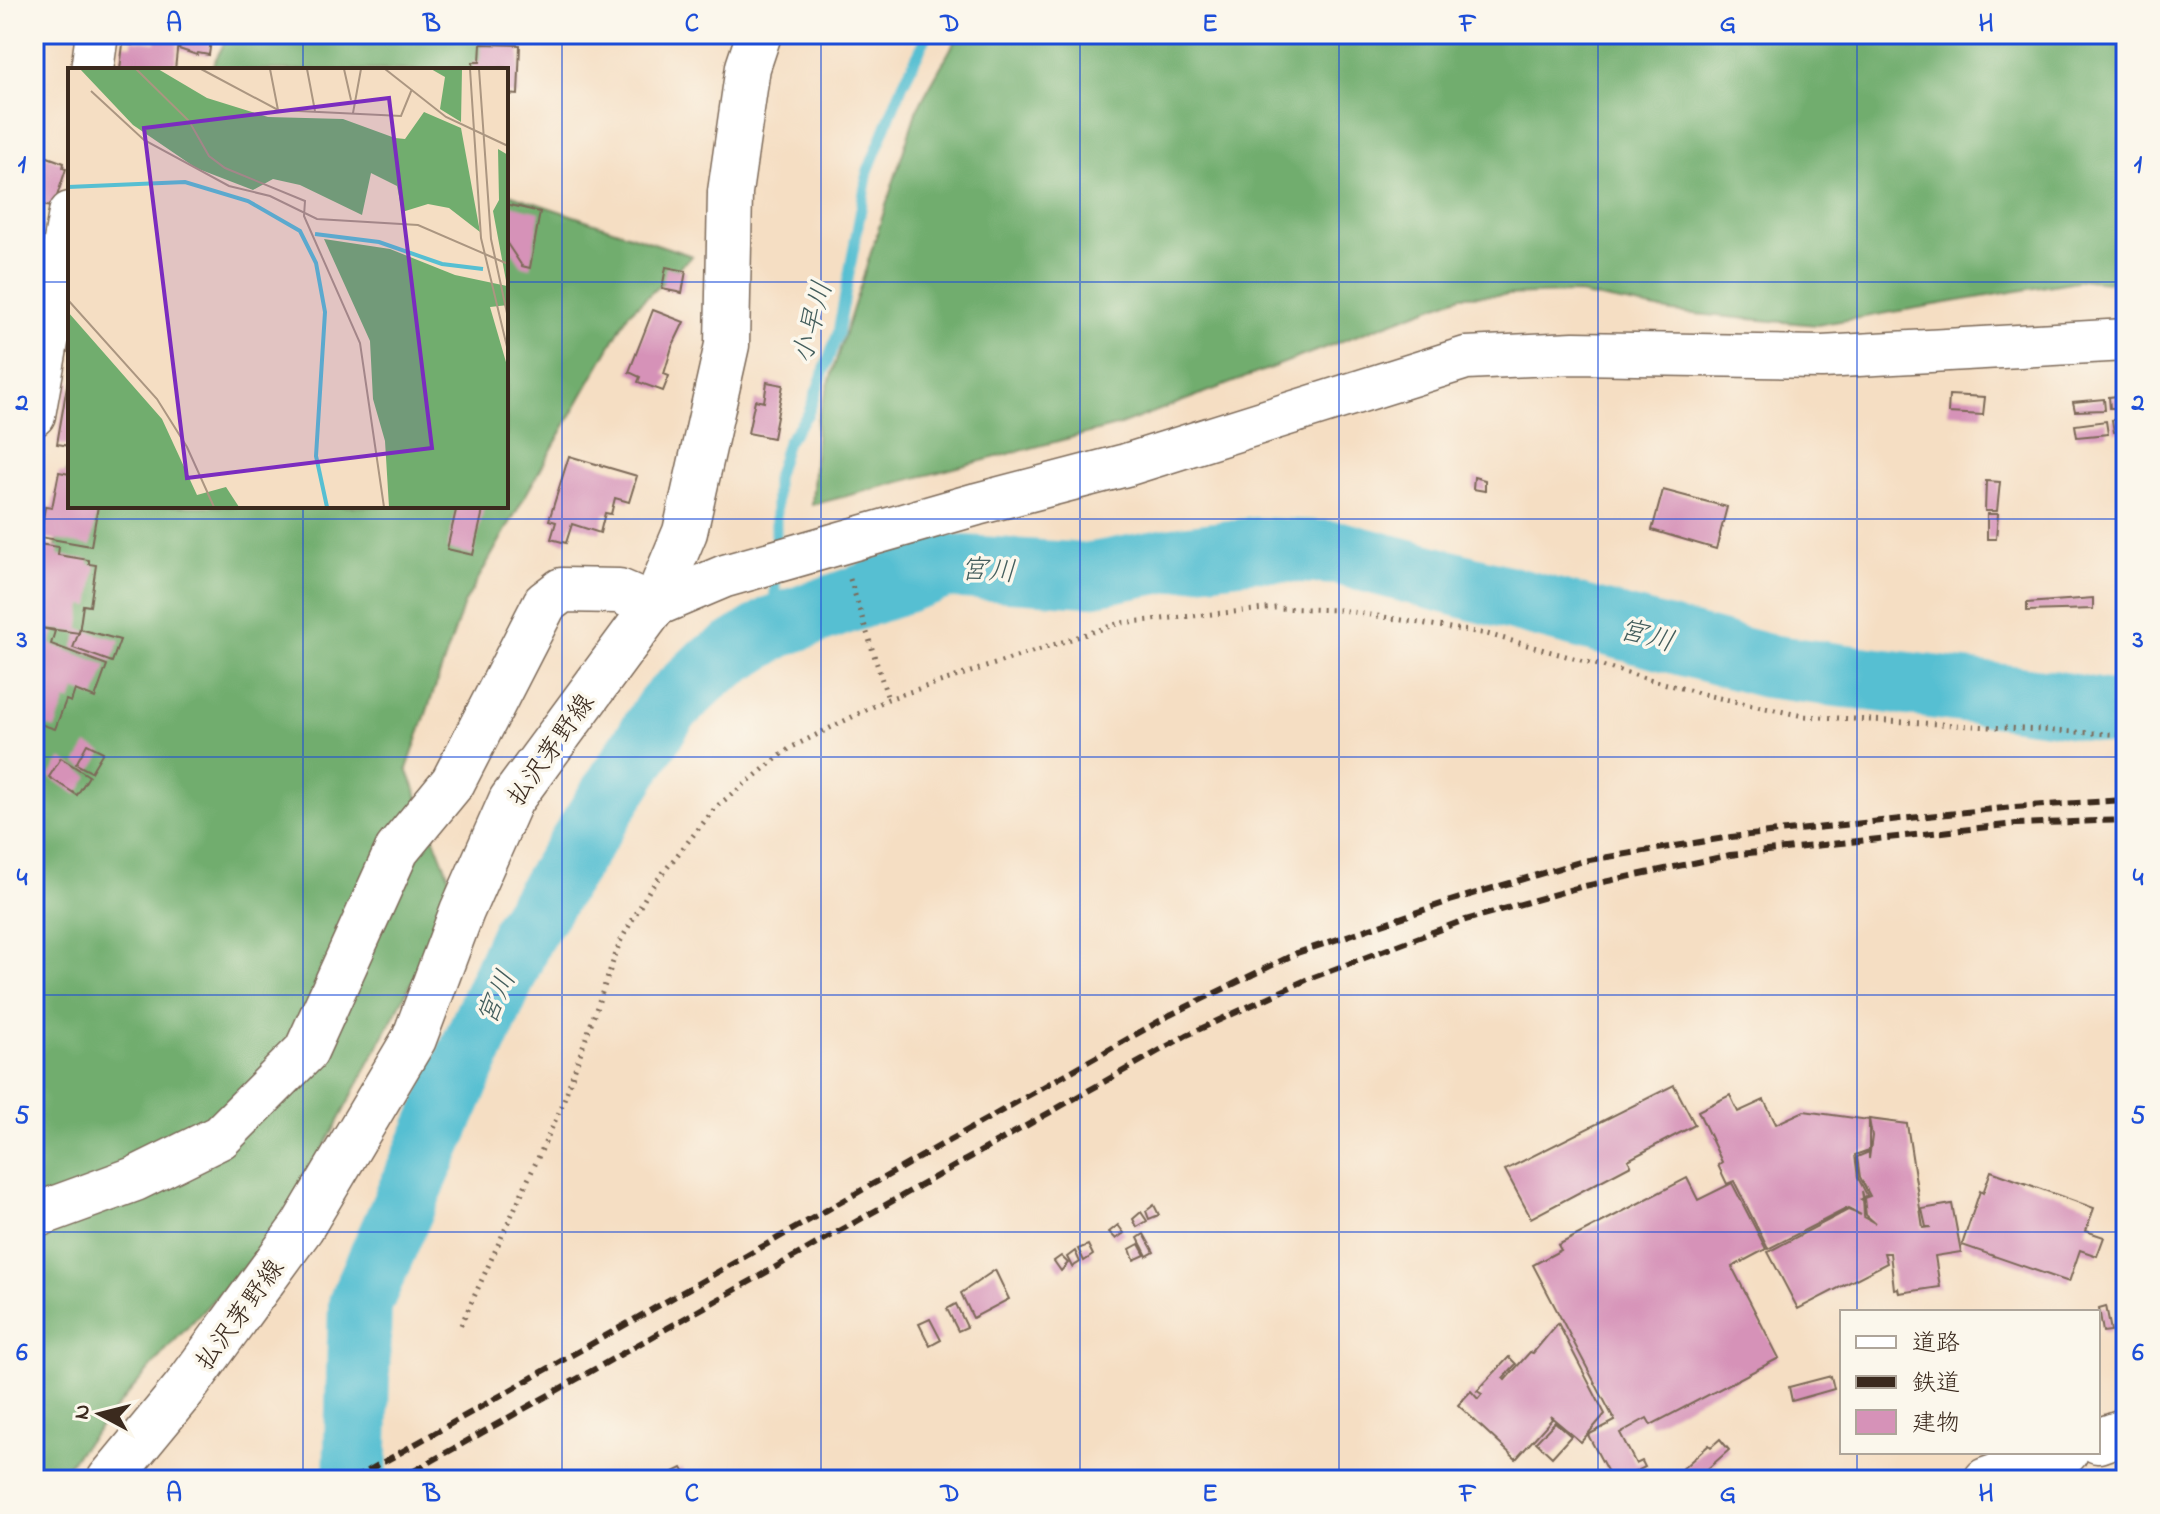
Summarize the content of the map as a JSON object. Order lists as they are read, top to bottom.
{
  "streets": {
    "main road": ["払沢茅野線"]
  },
  "water": ["小早川", "宮川"],
  "legend": ["道路", "鉄道", "建物"],
  "north": "left",
  "grid": {
    "columns": [
      "A",
      "B",
      "C",
      "D",
      "E",
      "F",
      "G",
      "H"
    ],
    "rows": [
      "1",
      "2",
      "3",
      "4",
      "5",
      "6"
    ]
  }
}
